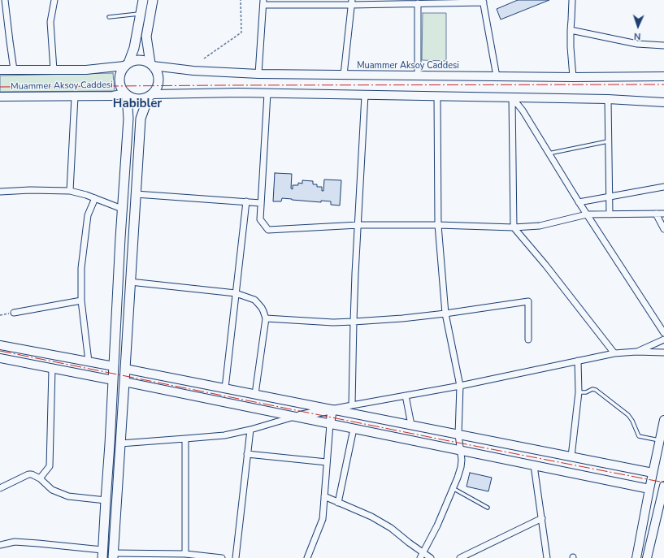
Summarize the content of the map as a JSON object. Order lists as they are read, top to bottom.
{
  "streets": {
    "street": ["Muammer Aksoy Caddesi"]
  },
  "districts": ["Habibler"],
  "north": "bottom"
}
